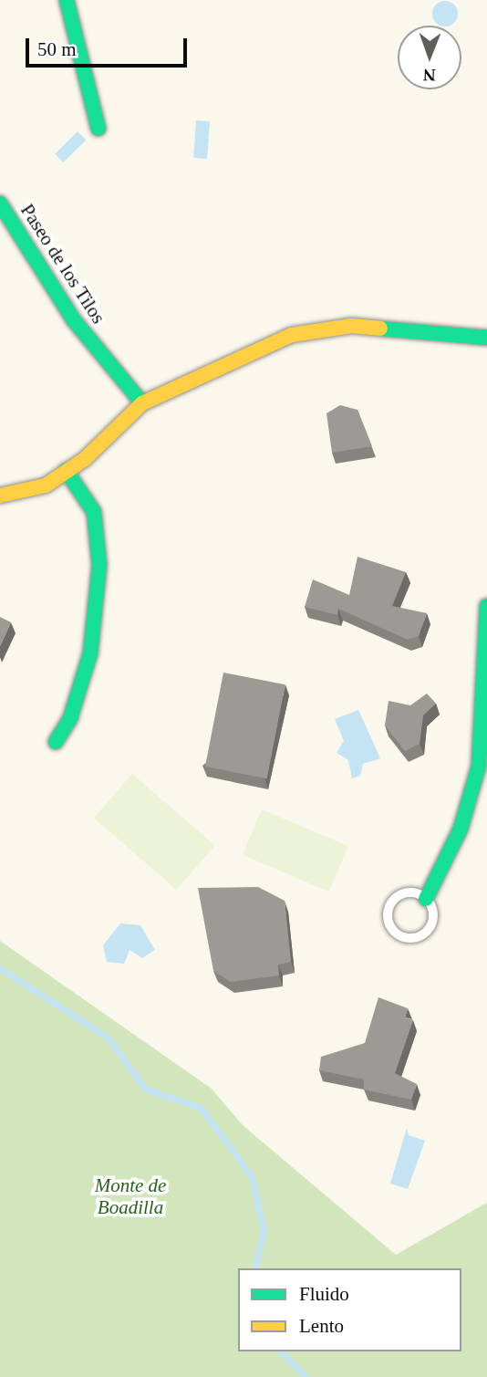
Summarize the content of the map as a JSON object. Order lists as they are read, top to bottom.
{
  "streets": {
    "street": ["Paseo de los Tilos"]
  },
  "parks": ["Monte de Boadilla"],
  "legend": ["Fluido", "Lento"],
  "scale_bar": "50 m",
  "north": "bottom"
}
